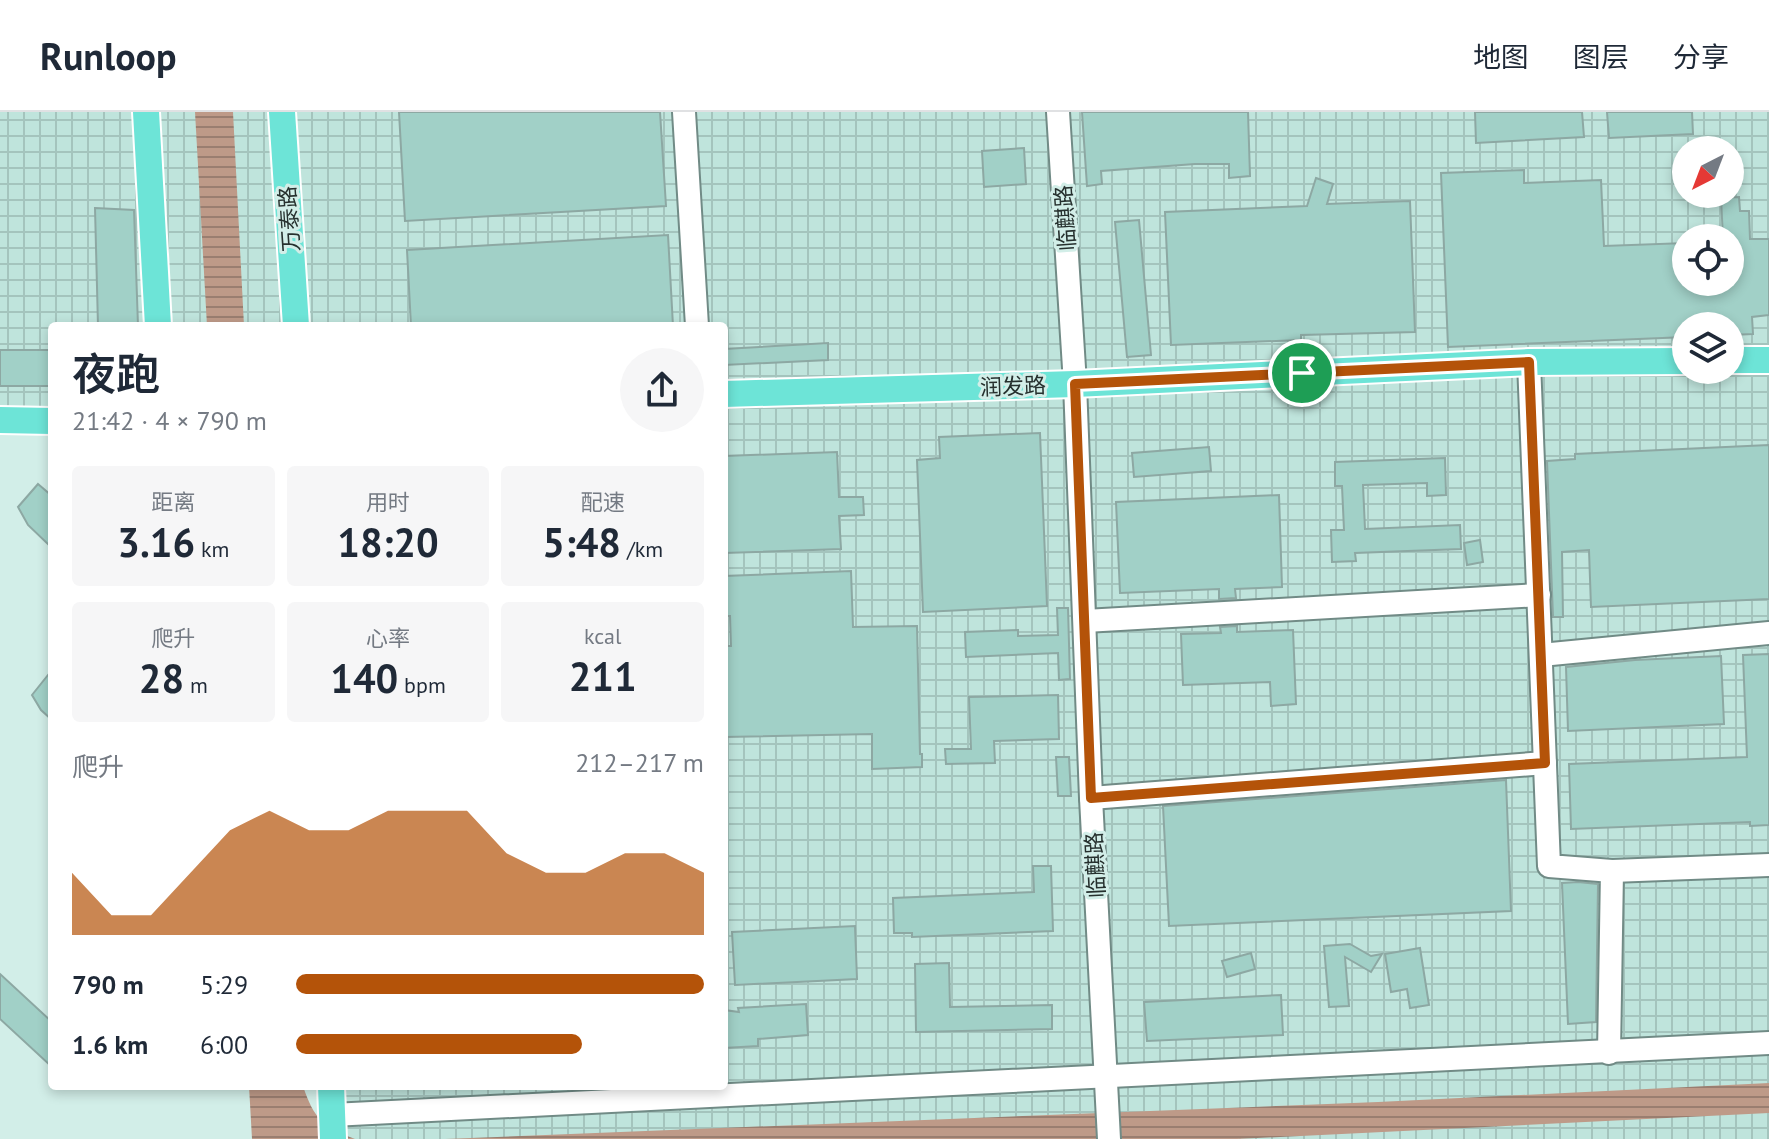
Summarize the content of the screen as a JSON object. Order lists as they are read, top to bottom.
{
  "streets": {
    "main road": ["万泰路", "润发路"],
    "street": ["临麒路"]
  },
  "crossings": [
    ["临麒路", "润发路"]
  ],
  "north": "bottom left",
  "page": {
    "header": "Runloop",
    "nav": ["地图", "图层", "分享"],
    "heading": ["夜跑", "21:42 · 4 × 790 m"],
    "stats": [
      ["距离", "3.16 km"],
      ["用时", "18:20"],
      ["配速", "5:48 /km"],
      ["爬升", "28 m"],
      ["心率", "140 bpm"],
      ["kcal", "211"]
    ],
    "chart": ["爬升", "212–217 m"],
    "list": [
      {
        "name": "790 m",
        "note": "5:29"
      },
      {
        "name": "1.6 km",
        "note": "6:00"
      }
    ]
  }
}
